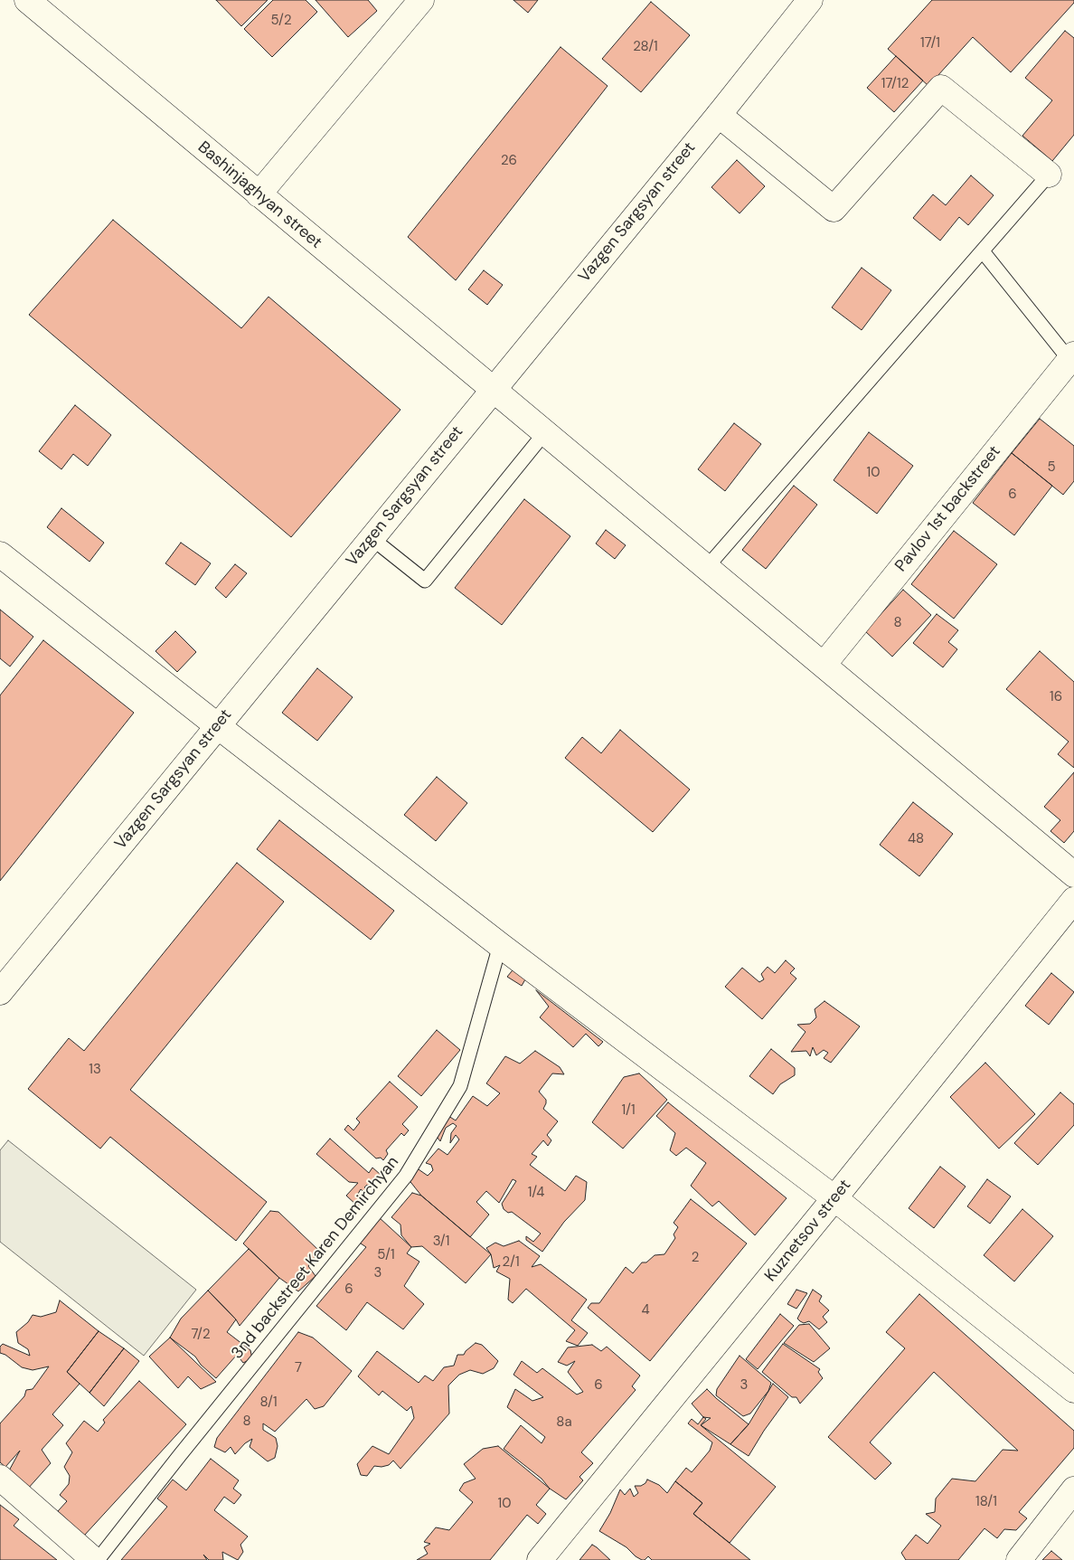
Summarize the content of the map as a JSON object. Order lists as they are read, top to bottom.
{
  "streets": {
    "main road": [
      "Bashinjaghyan street",
      "Vazgen Sargsyan street",
      "Pavlov 1st backstreet",
      "Kuznetsov street"
    ],
    "lane": ["3nd backstreet Karen Demirchyan"]
  },
  "crossings": [
    ["Bashinjaghyan street", "Vazgen Sargsyan street"],
    ["Bashinjaghyan street", "Pavlov 1st backstreet"]
  ],
  "house_numbers": [
    "5/2",
    "17/1",
    "28/1",
    "17/12",
    "26",
    "5",
    "10",
    "6",
    "8",
    "16",
    "48",
    "13",
    "1/1",
    "1/4",
    "3/1",
    "5/1",
    "2",
    "2/1",
    "3",
    "6",
    "4",
    "7/2",
    "7",
    "6",
    "3",
    "8/1",
    "8",
    "8a",
    "18/1",
    "10"
  ]
}
